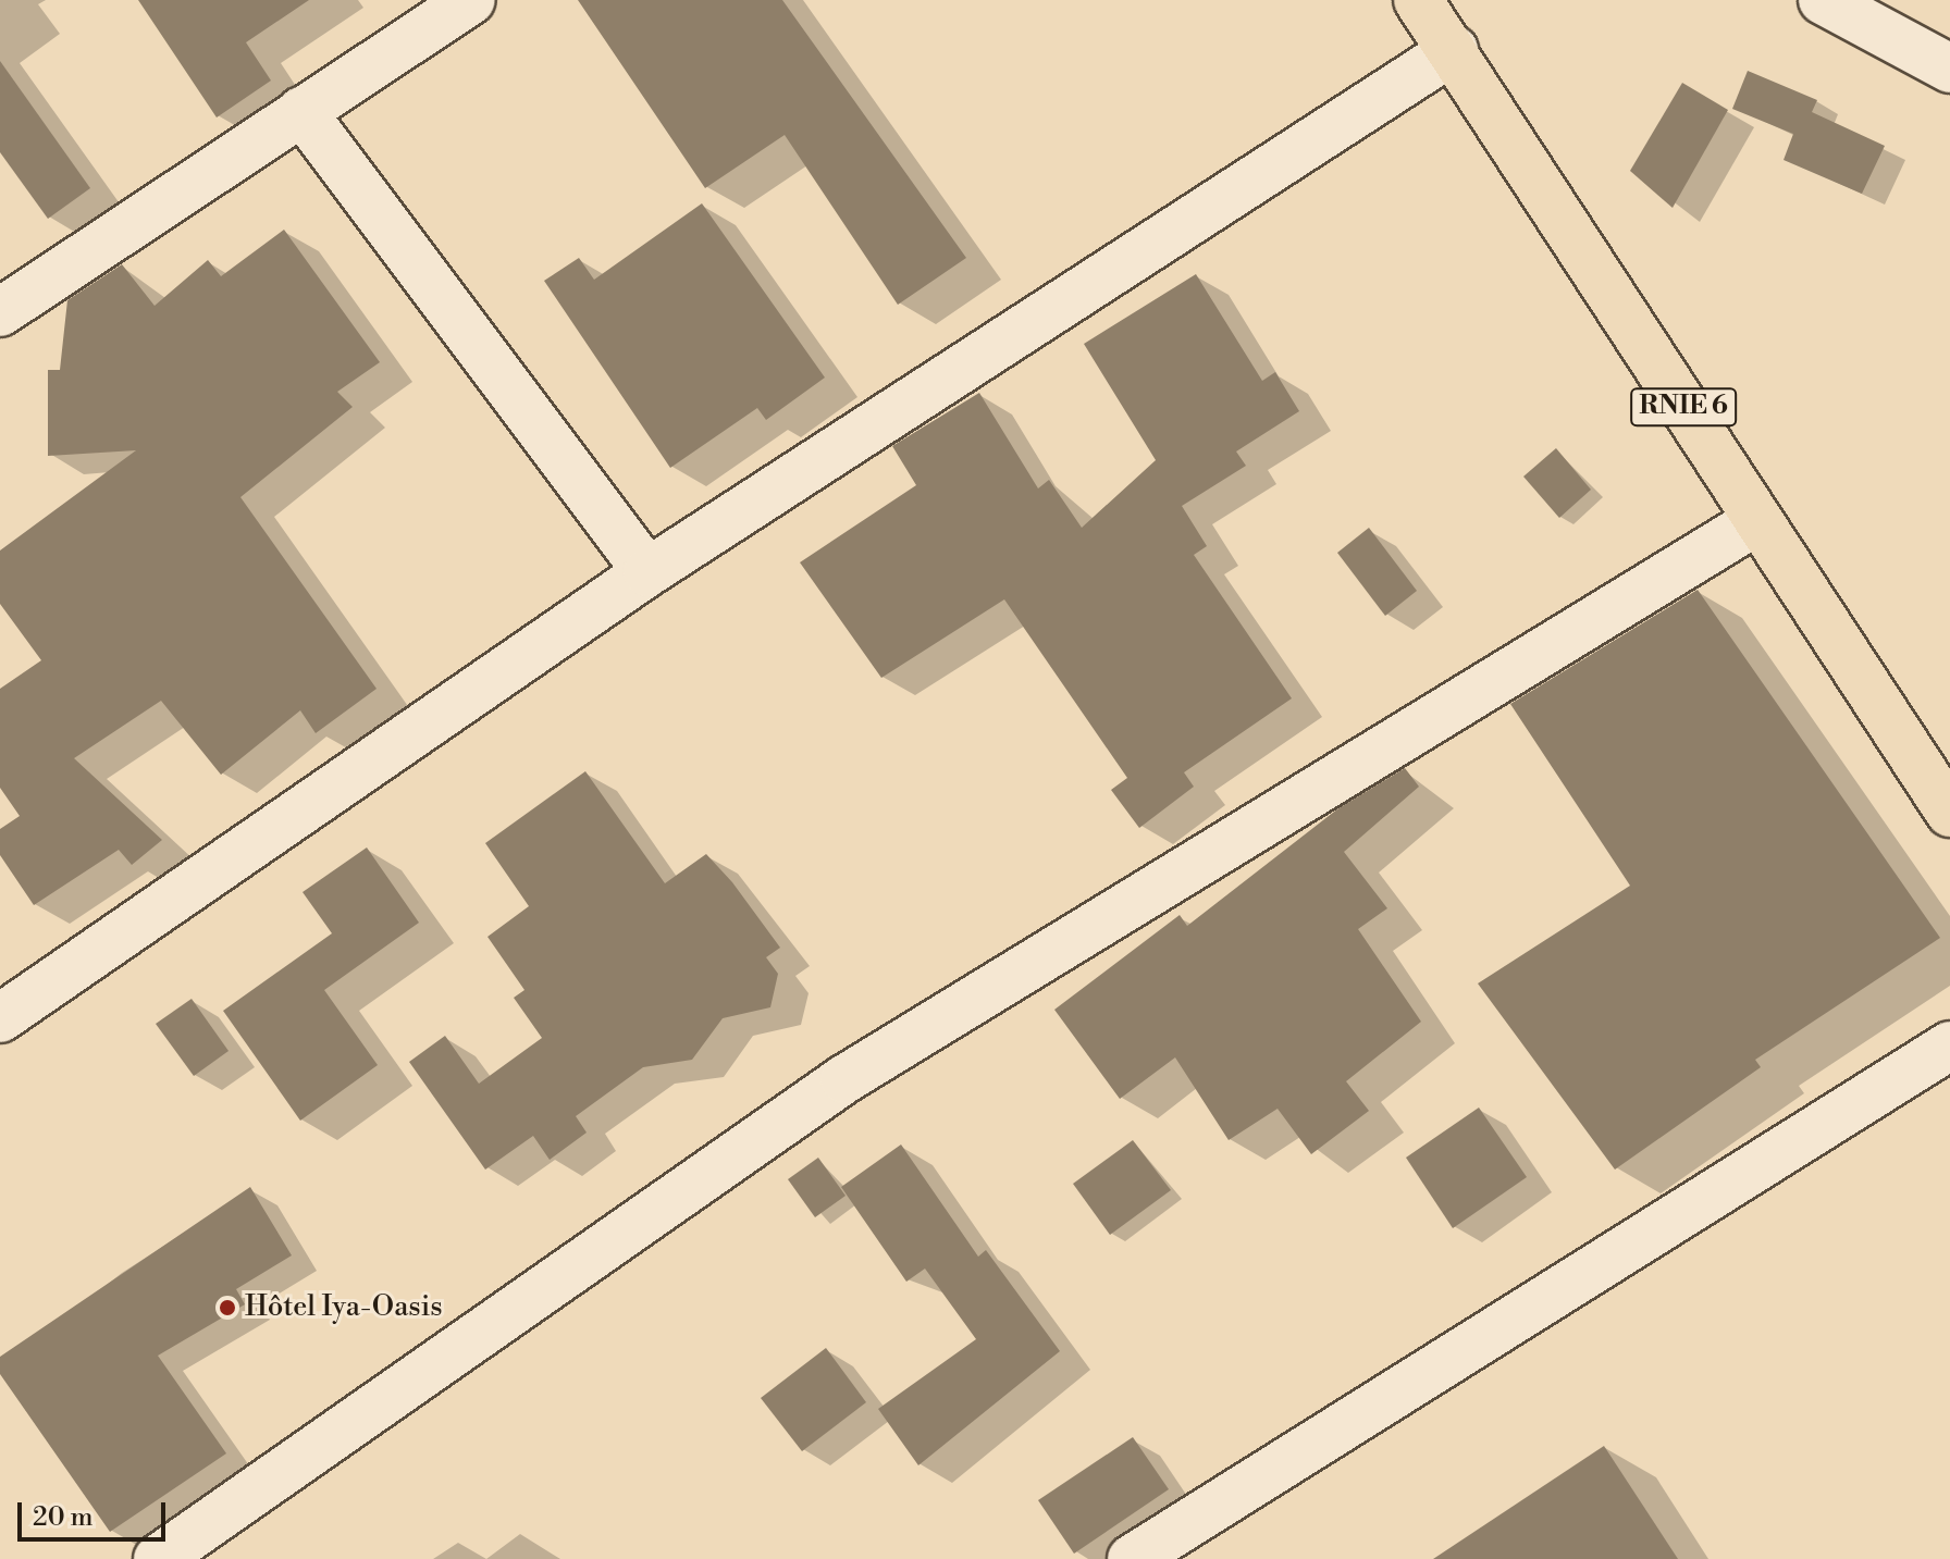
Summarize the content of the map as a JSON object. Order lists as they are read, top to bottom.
{
  "streets": {
    "main road": ["RNIE 6"]
  },
  "places": ["Hôtel Iya-Oasis"],
  "scale_bar": "20 m"
}
